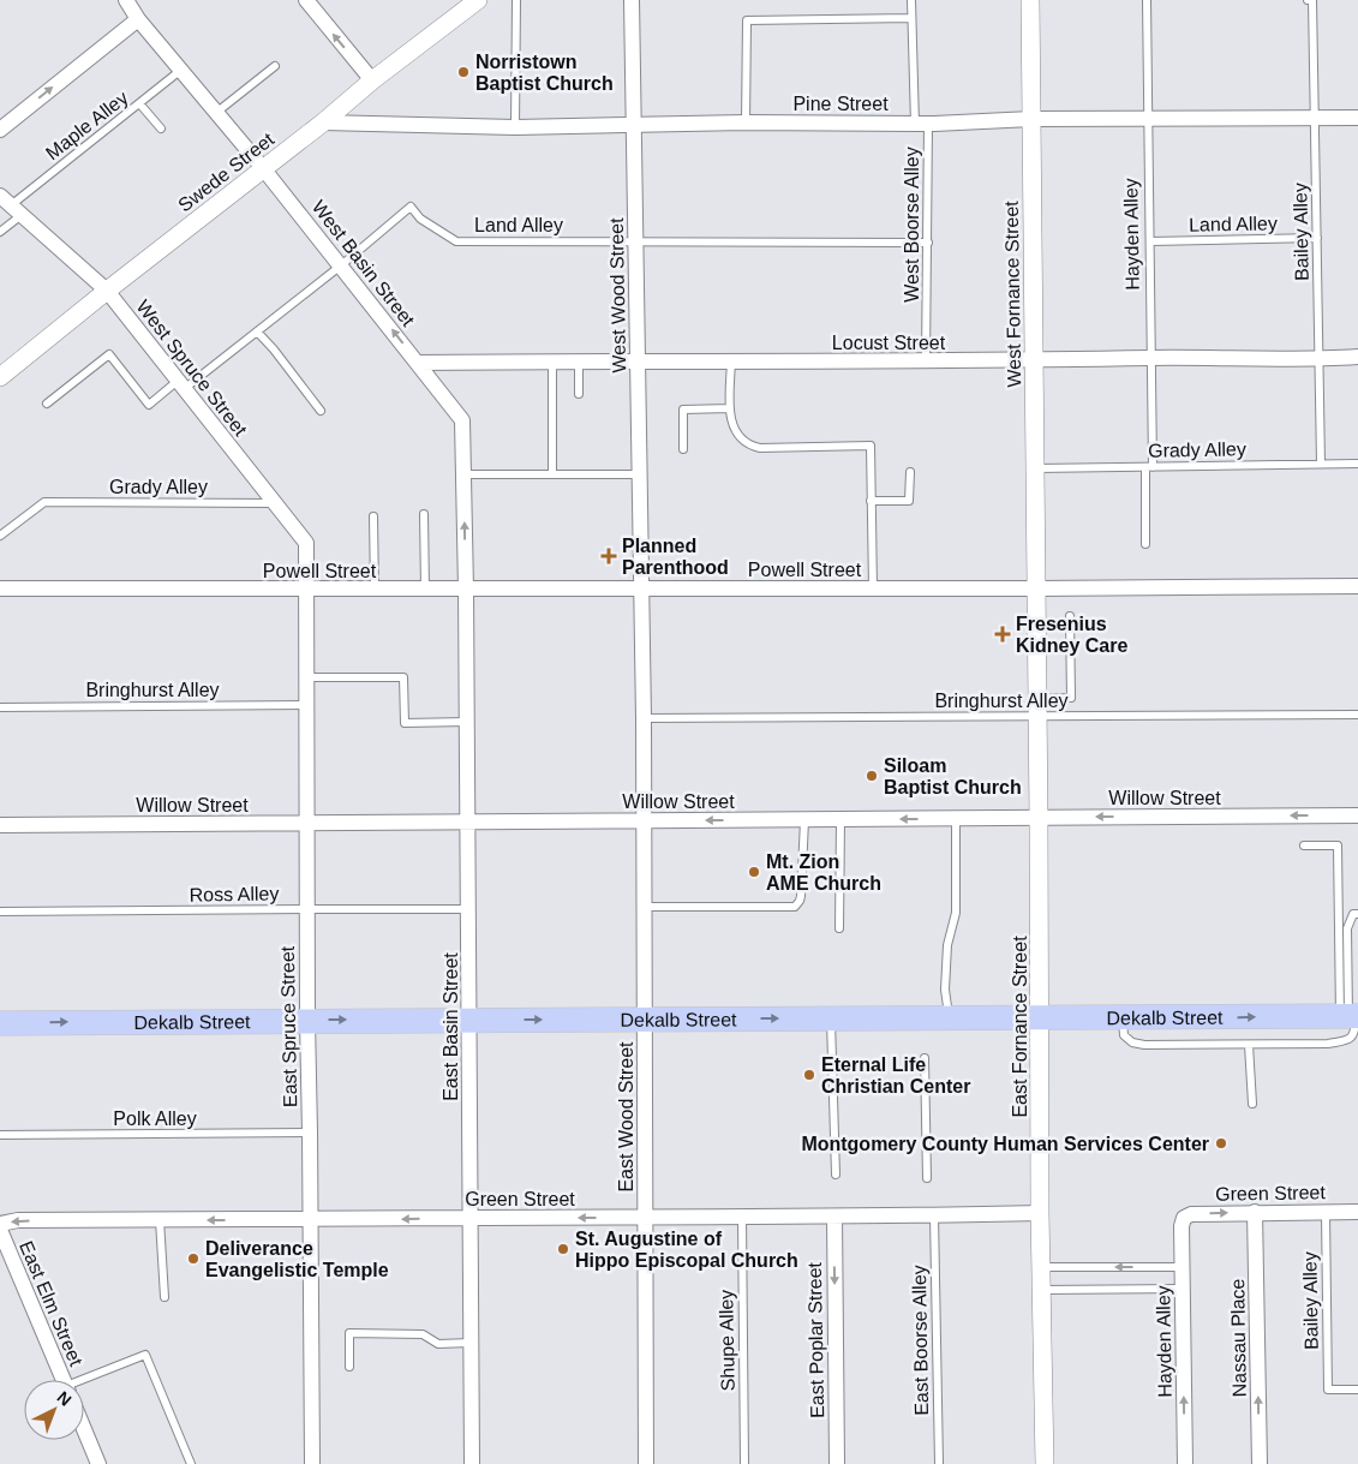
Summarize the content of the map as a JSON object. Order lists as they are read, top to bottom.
{
  "streets": {
    "highway": ["Dekalb Street"],
    "street": [
      "Pine Street",
      "Swede Street",
      "Hayden Alley",
      "West Basin Street",
      "West Fornance Street",
      "West Wood Street",
      "Locust Street",
      "West Spruce Street",
      "Powell Street",
      "Willow Street",
      "East Spruce Street",
      "East Basin Street",
      "East Fornance Street",
      "East Wood Street",
      "Green Street",
      "East Elm Street",
      "Nassau Place",
      "East Poplar Street"
    ],
    "lane": [
      "Maple Alley",
      "Land Alley",
      "West Boorse Alley",
      "Bailey Alley",
      "Grady Alley",
      "Bringhurst Alley",
      "Ross Alley",
      "Polk Alley",
      "Shupe Alley",
      "East Boorse Alley"
    ]
  },
  "crossings": [
    ["Pine Street", "Swede Street"],
    ["Pine Street", "West Boorse Alley"],
    ["Pine Street", "Bailey Alley"],
    ["Pine Street", "Hayden Alley"],
    ["Pine Street", "West Fornance Street"],
    ["Pine Street", "West Wood Street"],
    ["Maple Alley", "West Basin Street"],
    ["Maple Alley", "West Spruce Street"],
    ["Swede Street", "West Basin Street"],
    ["Swede Street", "West Spruce Street"],
    ["Land Alley", "West Boorse Alley"],
    ["Land Alley", "Bailey Alley"],
    ["Land Alley", "Hayden Alley"],
    ["Land Alley", "West Basin Street"],
    ["Land Alley", "West Wood Street"],
    ["Land Alley", "West Spruce Street"],
    ["West Boorse Alley", "Locust Street"],
    ["Bailey Alley", "Locust Street"],
    ["Bailey Alley", "Grady Alley"],
    ["Bailey Alley", "Green Street"],
    ["Hayden Alley", "Locust Street"],
    ["Hayden Alley", "Grady Alley"],
    ["Hayden Alley", "Green Street"],
    ["West Basin Street", "Locust Street"],
    ["West Basin Street", "Powell Street"],
    ["West Basin Street", "East Basin Street"],
    ["West Fornance Street", "Locust Street"],
    ["West Fornance Street", "Grady Alley"],
    ["West Fornance Street", "Powell Street"],
    ["West Fornance Street", "East Fornance Street"],
    ["West Wood Street", "Locust Street"],
    ["West Wood Street", "Powell Street"],
    ["West Wood Street", "East Wood Street"],
    ["West Spruce Street", "Grady Alley"],
    ["West Spruce Street", "Powell Street"],
    ["West Spruce Street", "East Spruce Street"],
    ["Powell Street", "East Spruce Street"],
    ["Powell Street", "East Basin Street"],
    ["Powell Street", "East Fornance Street"],
    ["Powell Street", "East Wood Street"],
    ["Bringhurst Alley", "East Spruce Street"],
    ["Bringhurst Alley", "East Fornance Street"],
    ["Bringhurst Alley", "East Wood Street"],
    ["Willow Street", "East Spruce Street"],
    ["Willow Street", "East Basin Street"],
    ["Willow Street", "East Fornance Street"],
    ["Willow Street", "East Wood Street"],
    ["Ross Alley", "East Spruce Street"],
    ["Ross Alley", "East Basin Street"],
    ["Dekalb Street", "East Spruce Street"],
    ["Dekalb Street", "East Basin Street"],
    ["Dekalb Street", "East Fornance Street"],
    ["Dekalb Street", "East Wood Street"],
    ["East Spruce Street", "Polk Alley"],
    ["East Spruce Street", "Green Street"],
    ["East Basin Street", "Green Street"],
    ["East Fornance Street", "Green Street"],
    ["East Wood Street", "Green Street"],
    ["Green Street", "Nassau Place"],
    ["Green Street", "Shupe Alley"],
    ["Green Street", "East Poplar Street"],
    ["Green Street", "East Boorse Alley"]
  ],
  "one_way": [
    "Willow Street",
    "Dekalb Street",
    "Green Street",
    "Nassau Place",
    "East Poplar Street"
  ],
  "places": {
    "other": [
      "Norristown Baptist Church",
      "Siloam Baptist Church",
      "Mt. Zion AME Church",
      "Eternal Life Christian Center",
      "Montgomery County Human Services Center",
      "St. Augustine of Hippo Episcopal Church",
      "Deliverance Evangelistic Temple"
    ],
    "health": ["Planned Parenthood", "Fresenius Kidney Care"]
  },
  "north": "top right"
}
